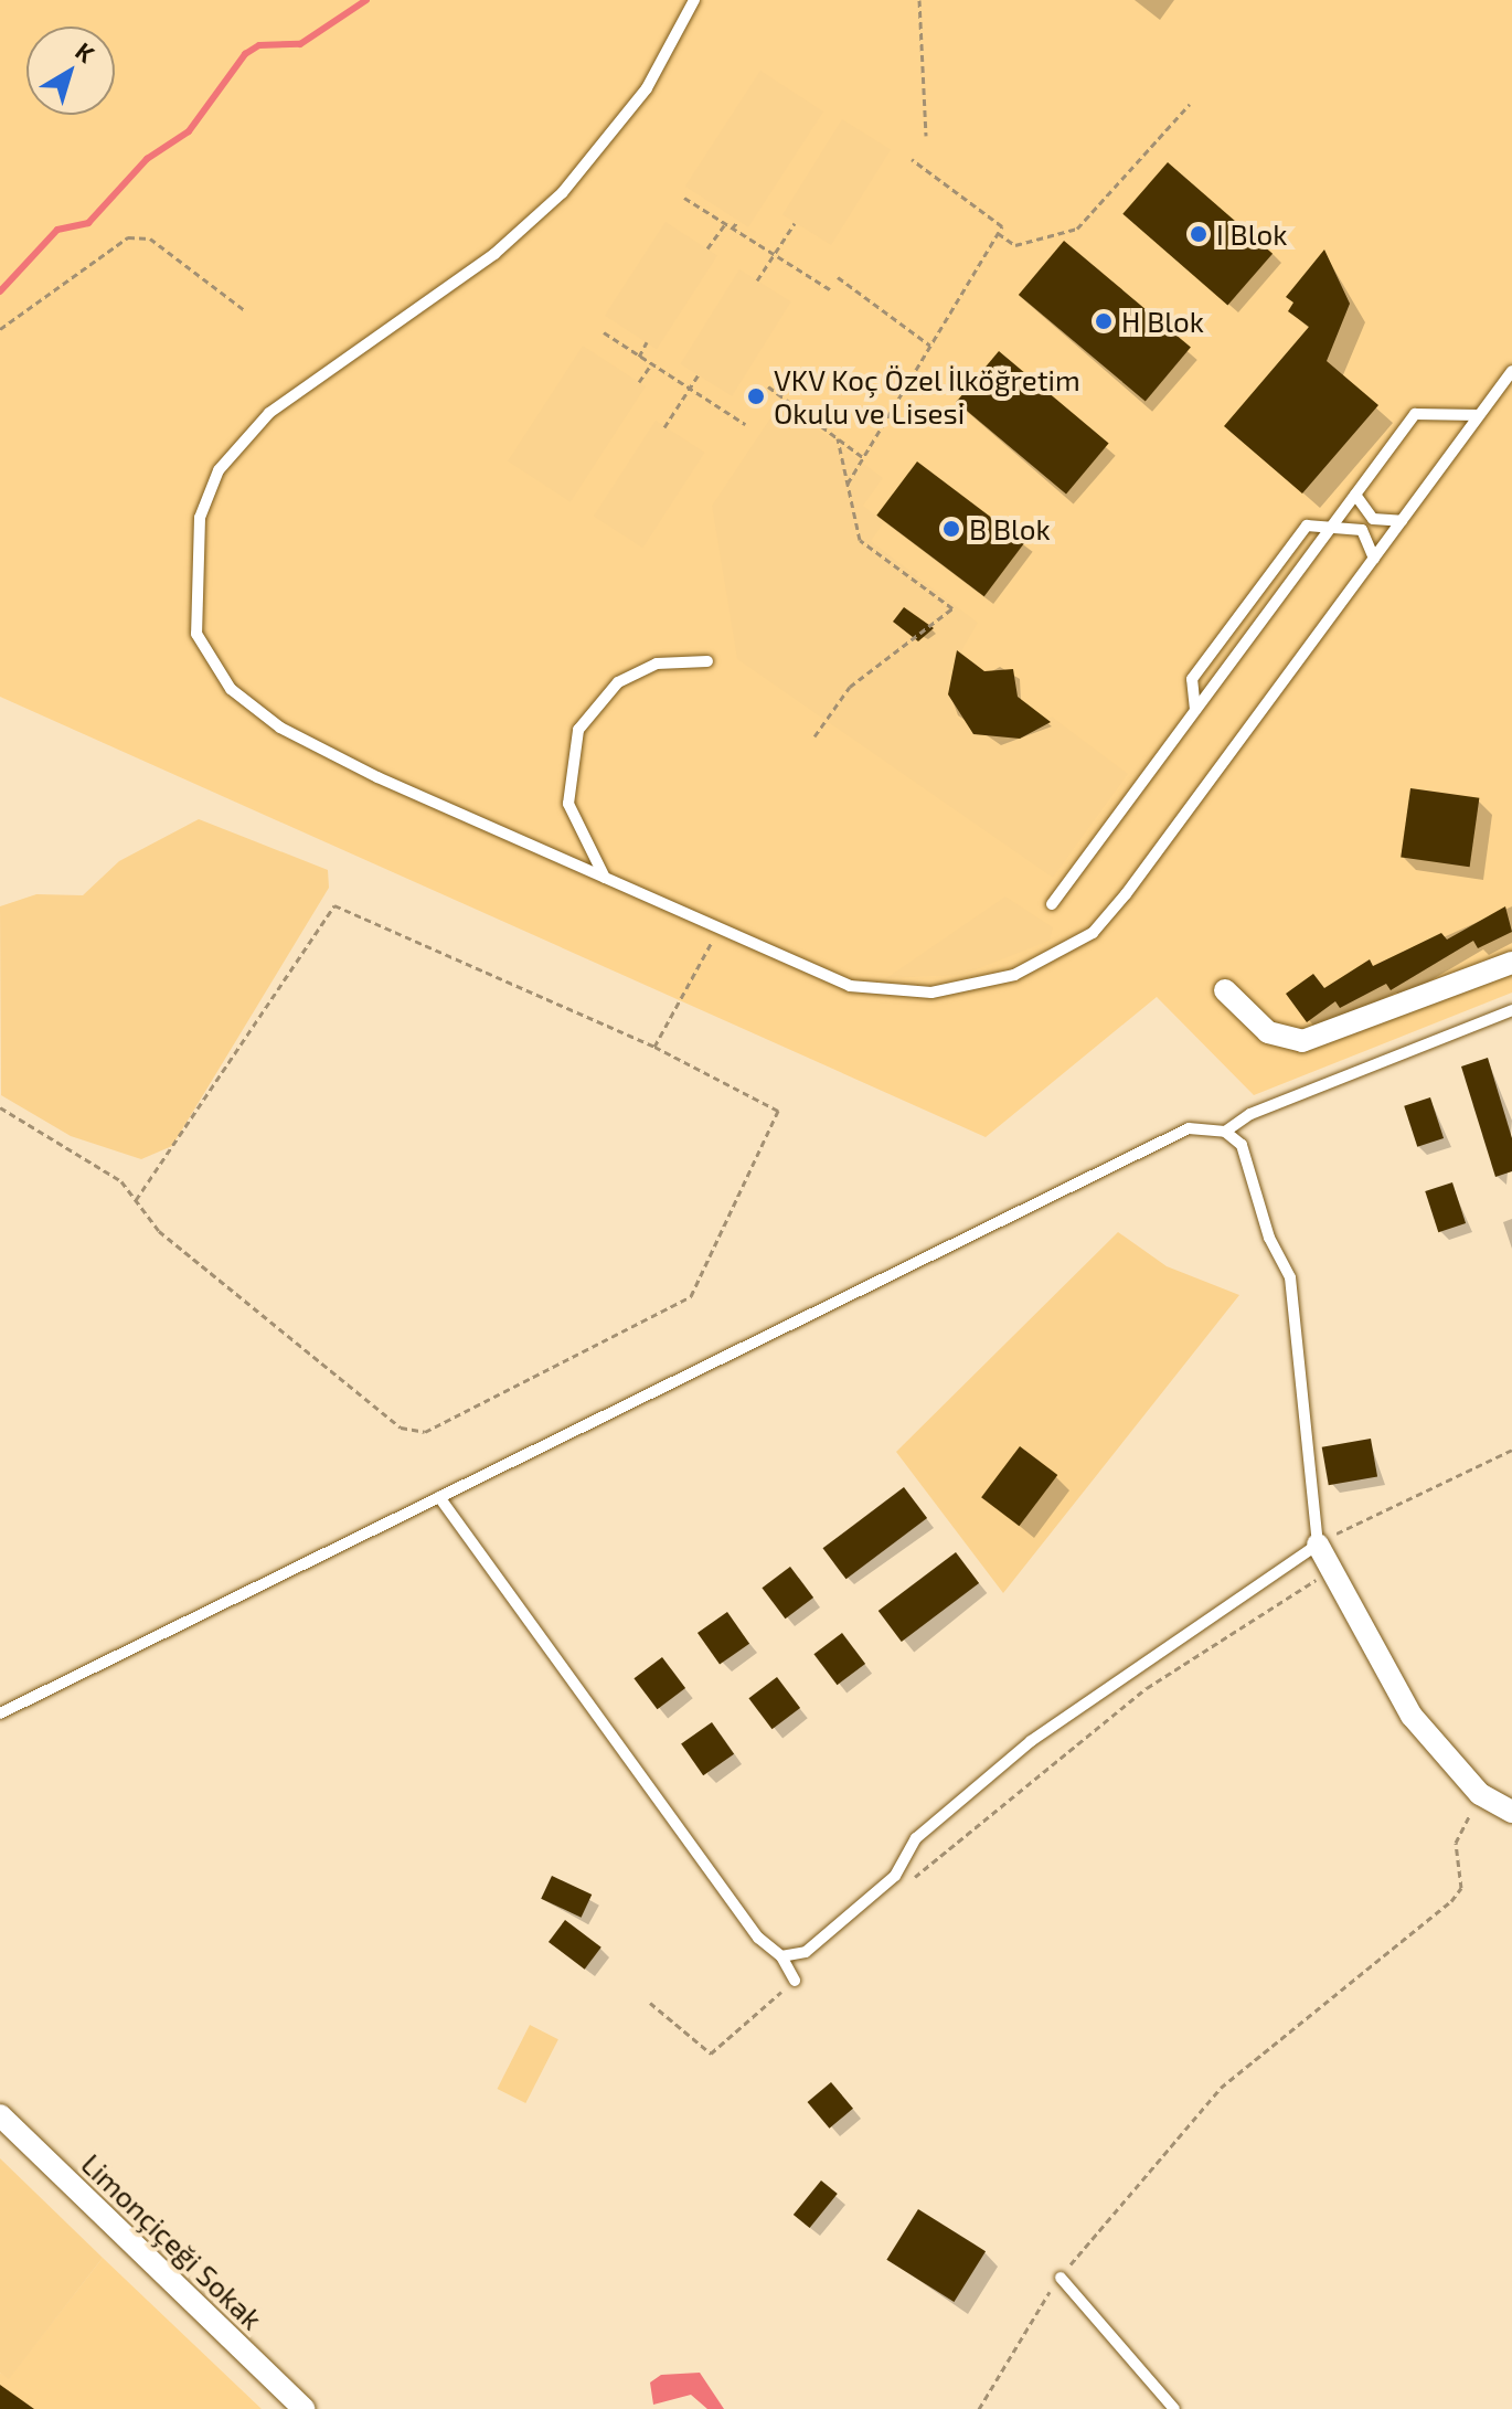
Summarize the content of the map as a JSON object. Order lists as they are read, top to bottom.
{
  "streets": {
    "street": ["Limonçiçeği Sokak"]
  },
  "places": [
    "I Blok",
    "H Blok",
    "VKV Koç Özel İlköğretim Okulu ve Lisesi",
    "B Blok"
  ],
  "north": "top right"
}
